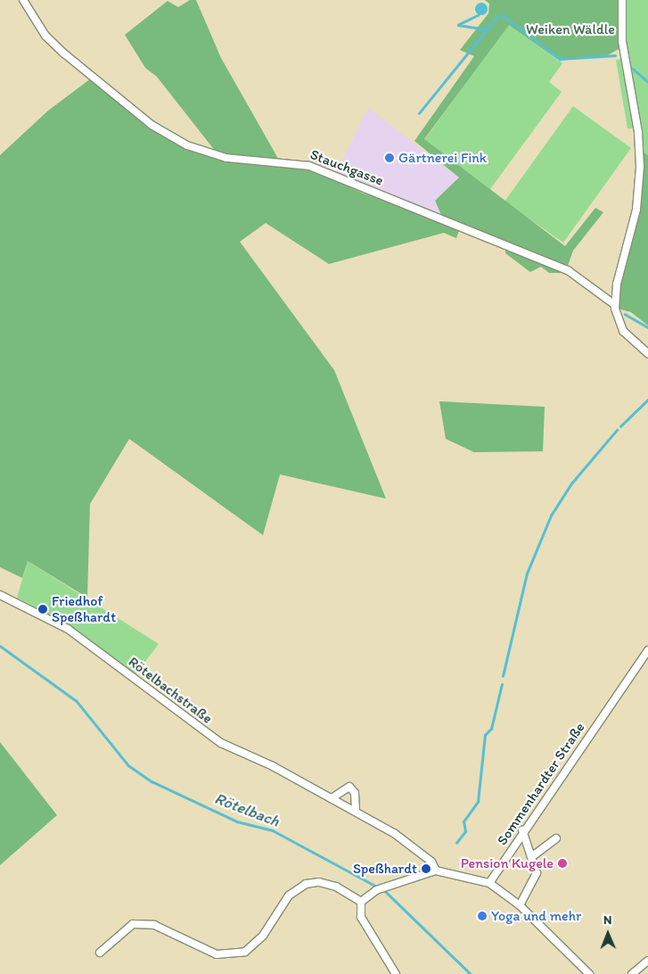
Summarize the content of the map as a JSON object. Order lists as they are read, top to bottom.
{
  "streets": {
    "street": ["Stauchgasse", "Rötelbachstraße", "Sommenhardter Straße"]
  },
  "water": ["Rötelbach"],
  "parks": ["Weiken Wäldle"],
  "places": [
    "Gärtnerei Fink",
    "Friedhof Speßhardt",
    "Pension Kugele",
    "Speßhardt",
    "Yoga und mehr"
  ],
  "north": "top"
}
